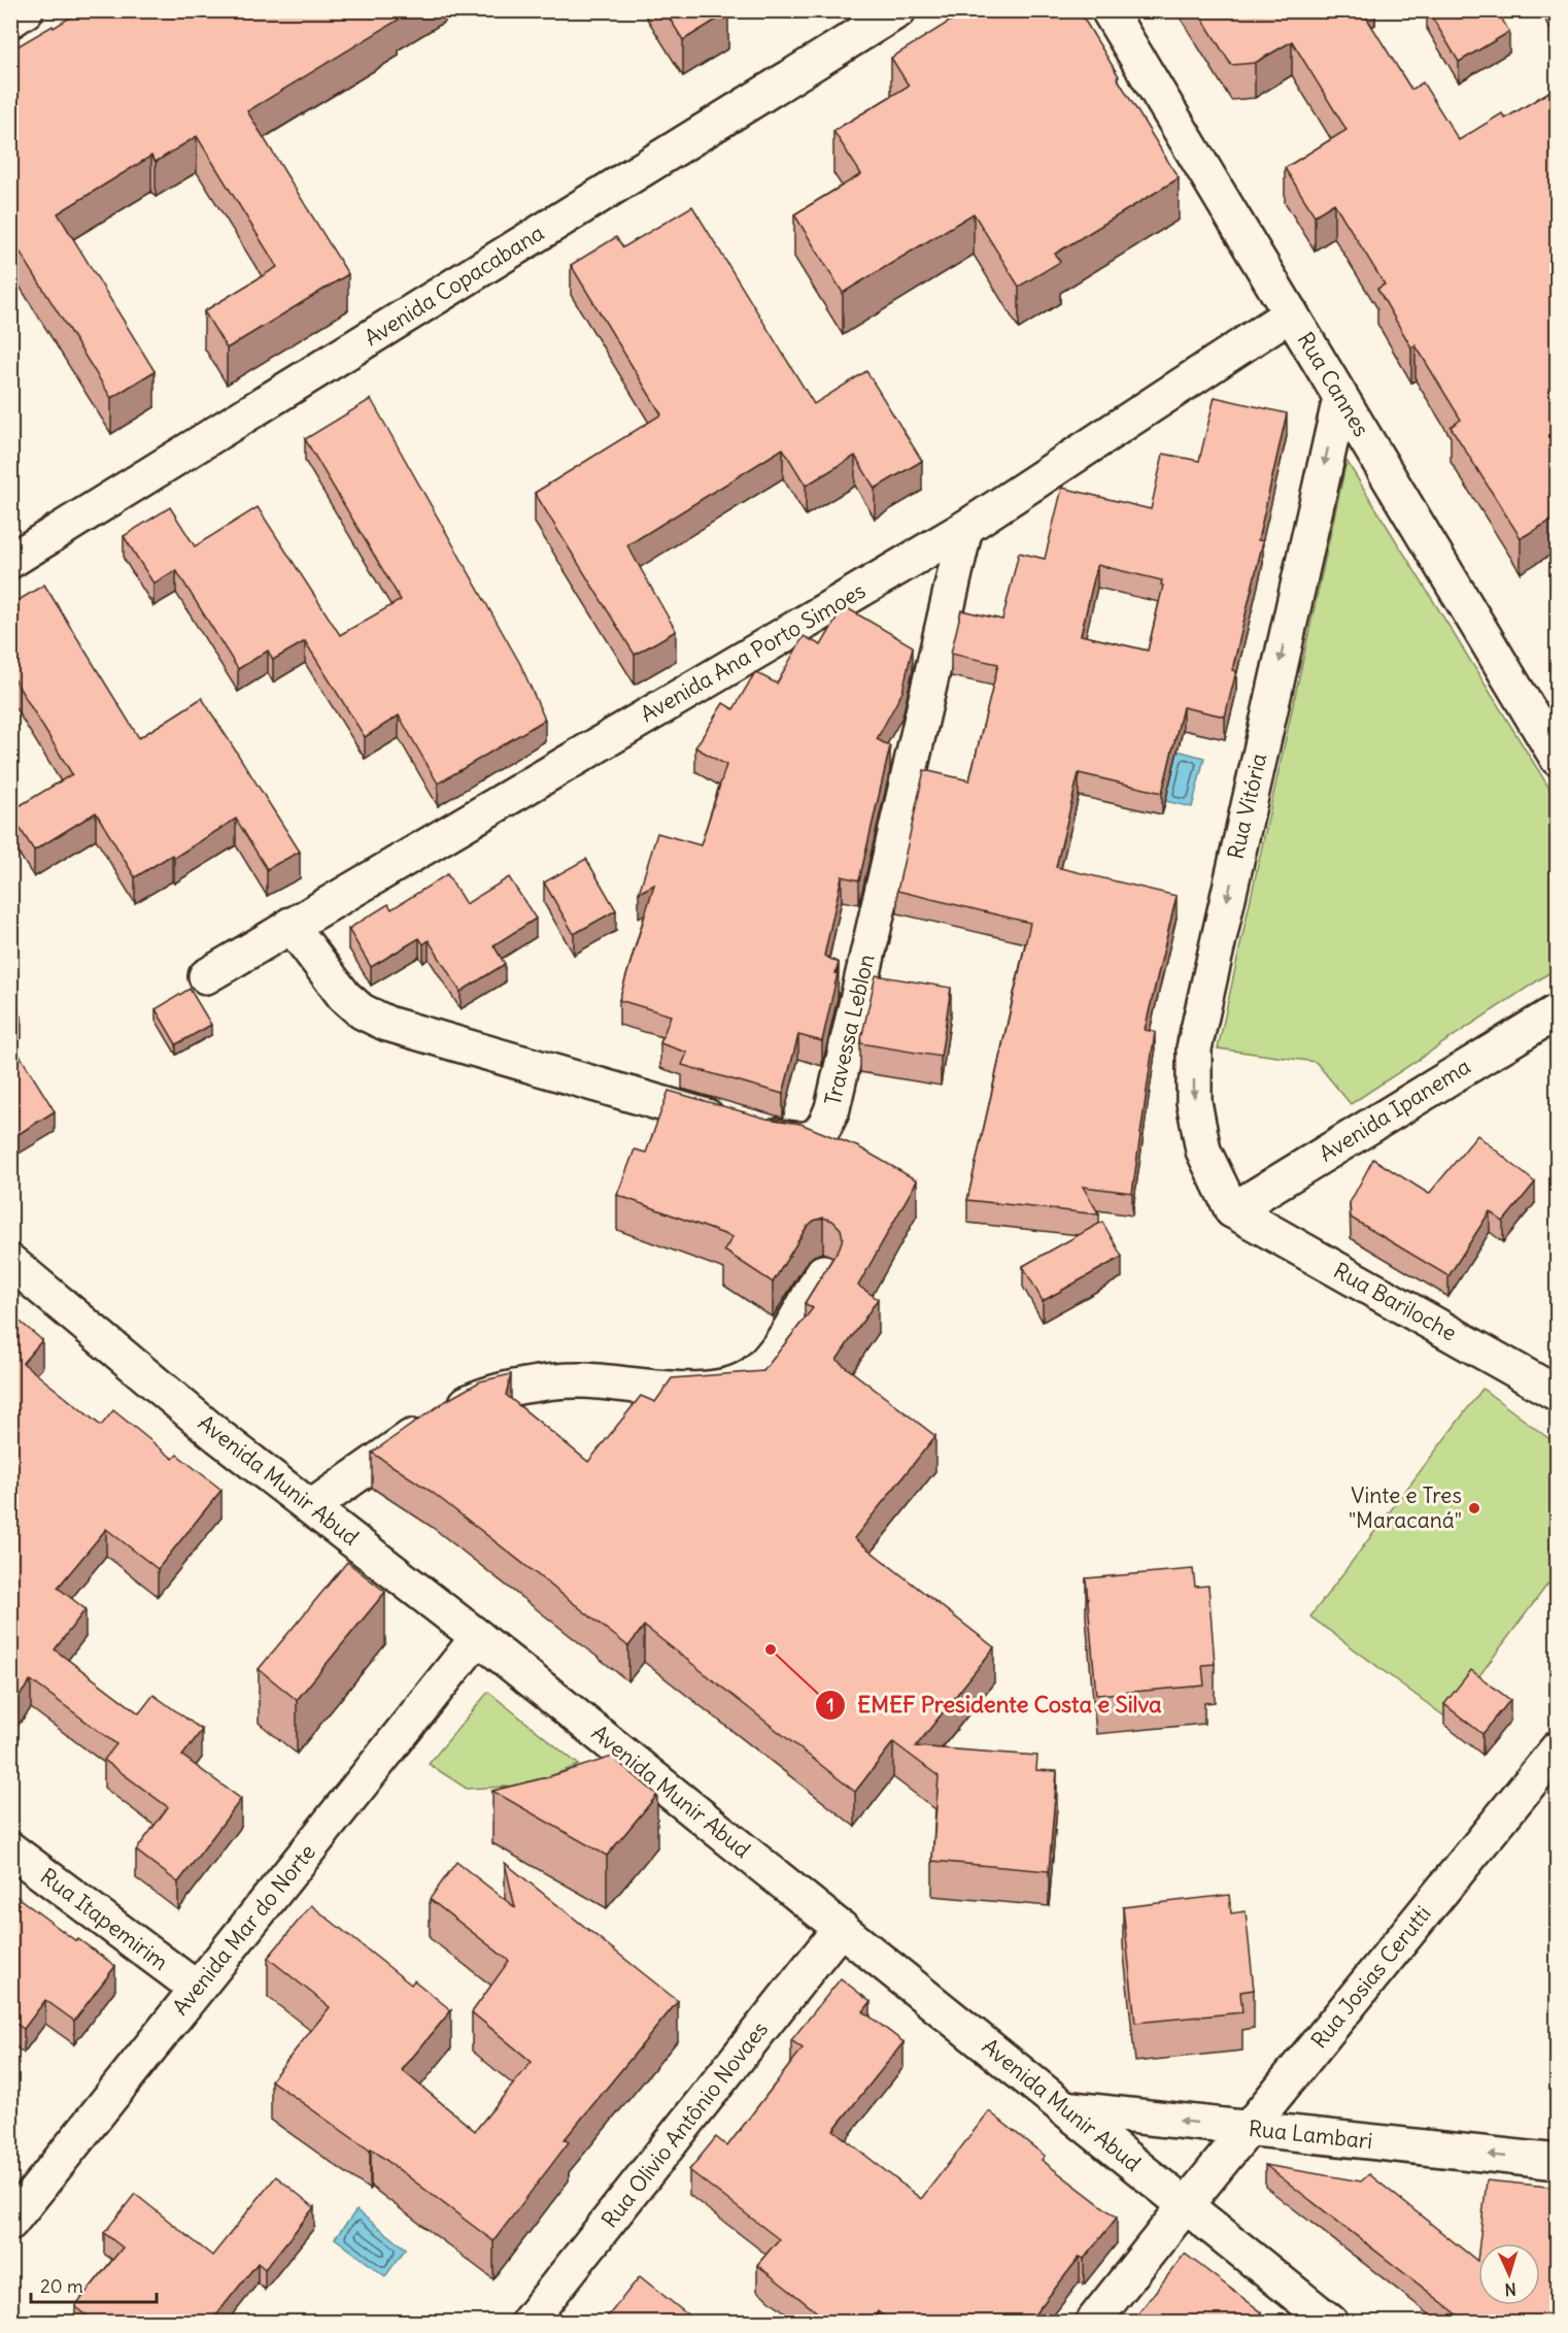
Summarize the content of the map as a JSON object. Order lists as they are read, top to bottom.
{
  "streets": {
    "street": [
      "Avenida Copacabana",
      "Rua Cannes",
      "Avenida Ana Porto Simoes",
      "Rua Vitória",
      "Travessa Leblon",
      "Avenida Ipanema",
      "Rua Bariloche",
      "Avenida Munir Abud",
      "Rua Itapemirim",
      "Avenida Mar do Norte",
      "Rua Josias Cerutti",
      "Rua Olivio Antônio Novaes",
      "Rua Lambari"
    ]
  },
  "crossings": [
    ["Rua Cannes", "Avenida Ana Porto Simoes"],
    ["Rua Cannes", "Rua Vitória"],
    ["Avenida Ana Porto Simoes", "Travessa Leblon"],
    ["Rua Vitória", "Avenida Ipanema"],
    ["Rua Vitória", "Rua Bariloche"],
    ["Avenida Ipanema", "Rua Bariloche"],
    ["Avenida Munir Abud", "Avenida Mar do Norte"],
    ["Avenida Munir Abud", "Rua Josias Cerutti"],
    ["Avenida Munir Abud", "Rua Olivio Antônio Novaes"],
    ["Avenida Munir Abud", "Rua Lambari"],
    ["Rua Itapemirim", "Avenida Mar do Norte"],
    ["Rua Josias Cerutti", "Rua Lambari"]
  ],
  "one_way": ["Rua Vitória", "Rua Lambari"],
  "places": ["Vinte e Tres \"Maracaná\"", "EMEF Presidente Costa e Silva"],
  "scale_bar": "20 m",
  "north": "bottom"
}
